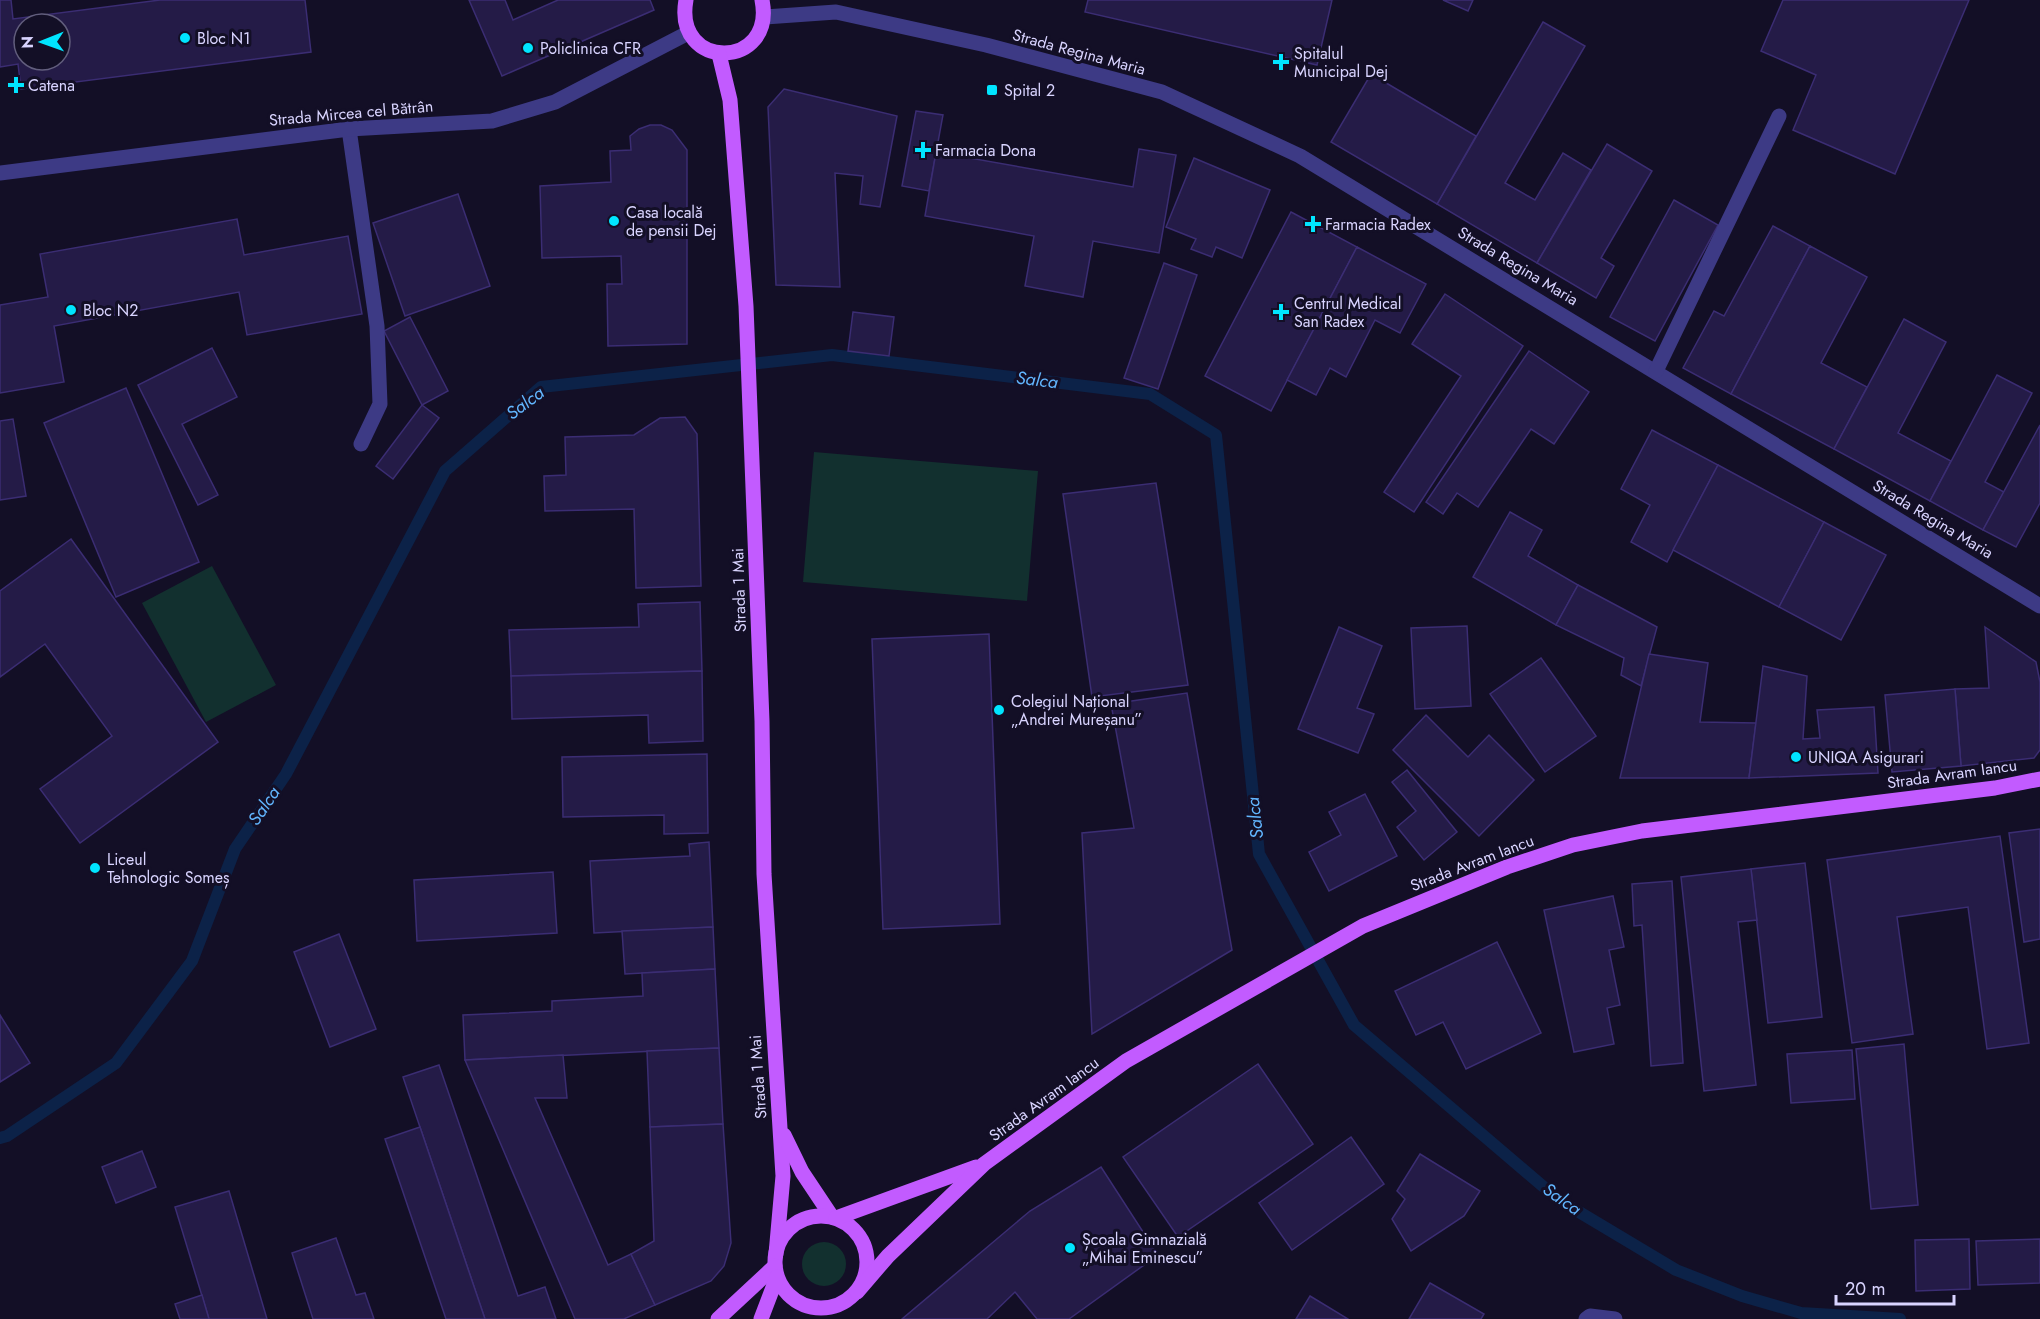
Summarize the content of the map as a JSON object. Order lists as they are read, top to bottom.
{
  "streets": {
    "main road": ["Strada 1 Mai", "Strada Avram Iancu"],
    "street": ["Strada Regina Maria", "Strada Mircea cel Bătrân"]
  },
  "crossings": [
    ["Strada 1 Mai", "Strada Avram Iancu"]
  ],
  "water": ["Salca"],
  "places": {
    "other": [
      "Bloc N1",
      "Policlinica CFR",
      "Casa locală de pensii Dej",
      "Bloc N2",
      "Colegiul Național „Andrei Mureșanu”",
      "UNIQA Asigurari",
      "Liceul Tehnologic Someș",
      "Școala Gimnazială „Mihai Eminescu”"
    ],
    "health": [
      "Spitalul Municipal Dej",
      "Catena",
      "Farmacia Dona",
      "Farmacia Radex",
      "Centrul Medical San Radex"
    ],
    "transit": ["Spital 2"]
  },
  "scale_bar": "20 m",
  "north": "left"
}
